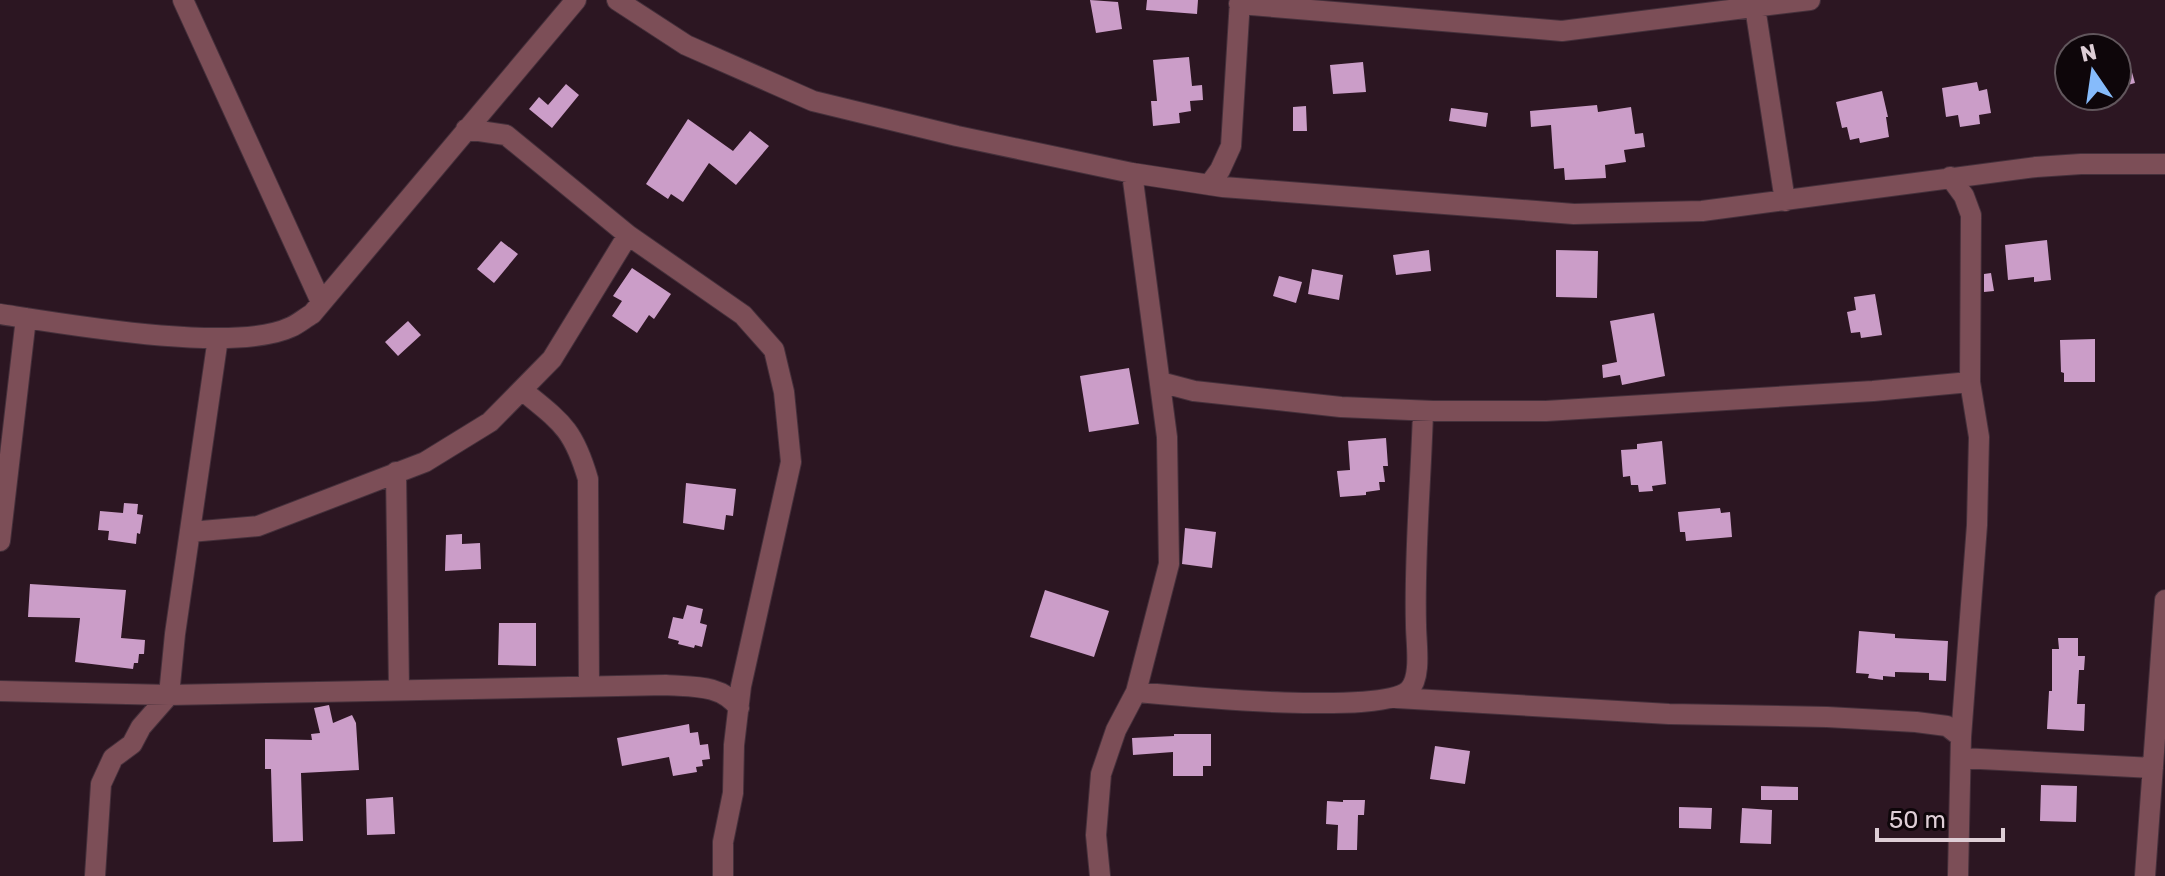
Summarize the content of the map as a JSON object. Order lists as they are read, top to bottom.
{
  "scale_bar": "50 m",
  "north": "top"
}
